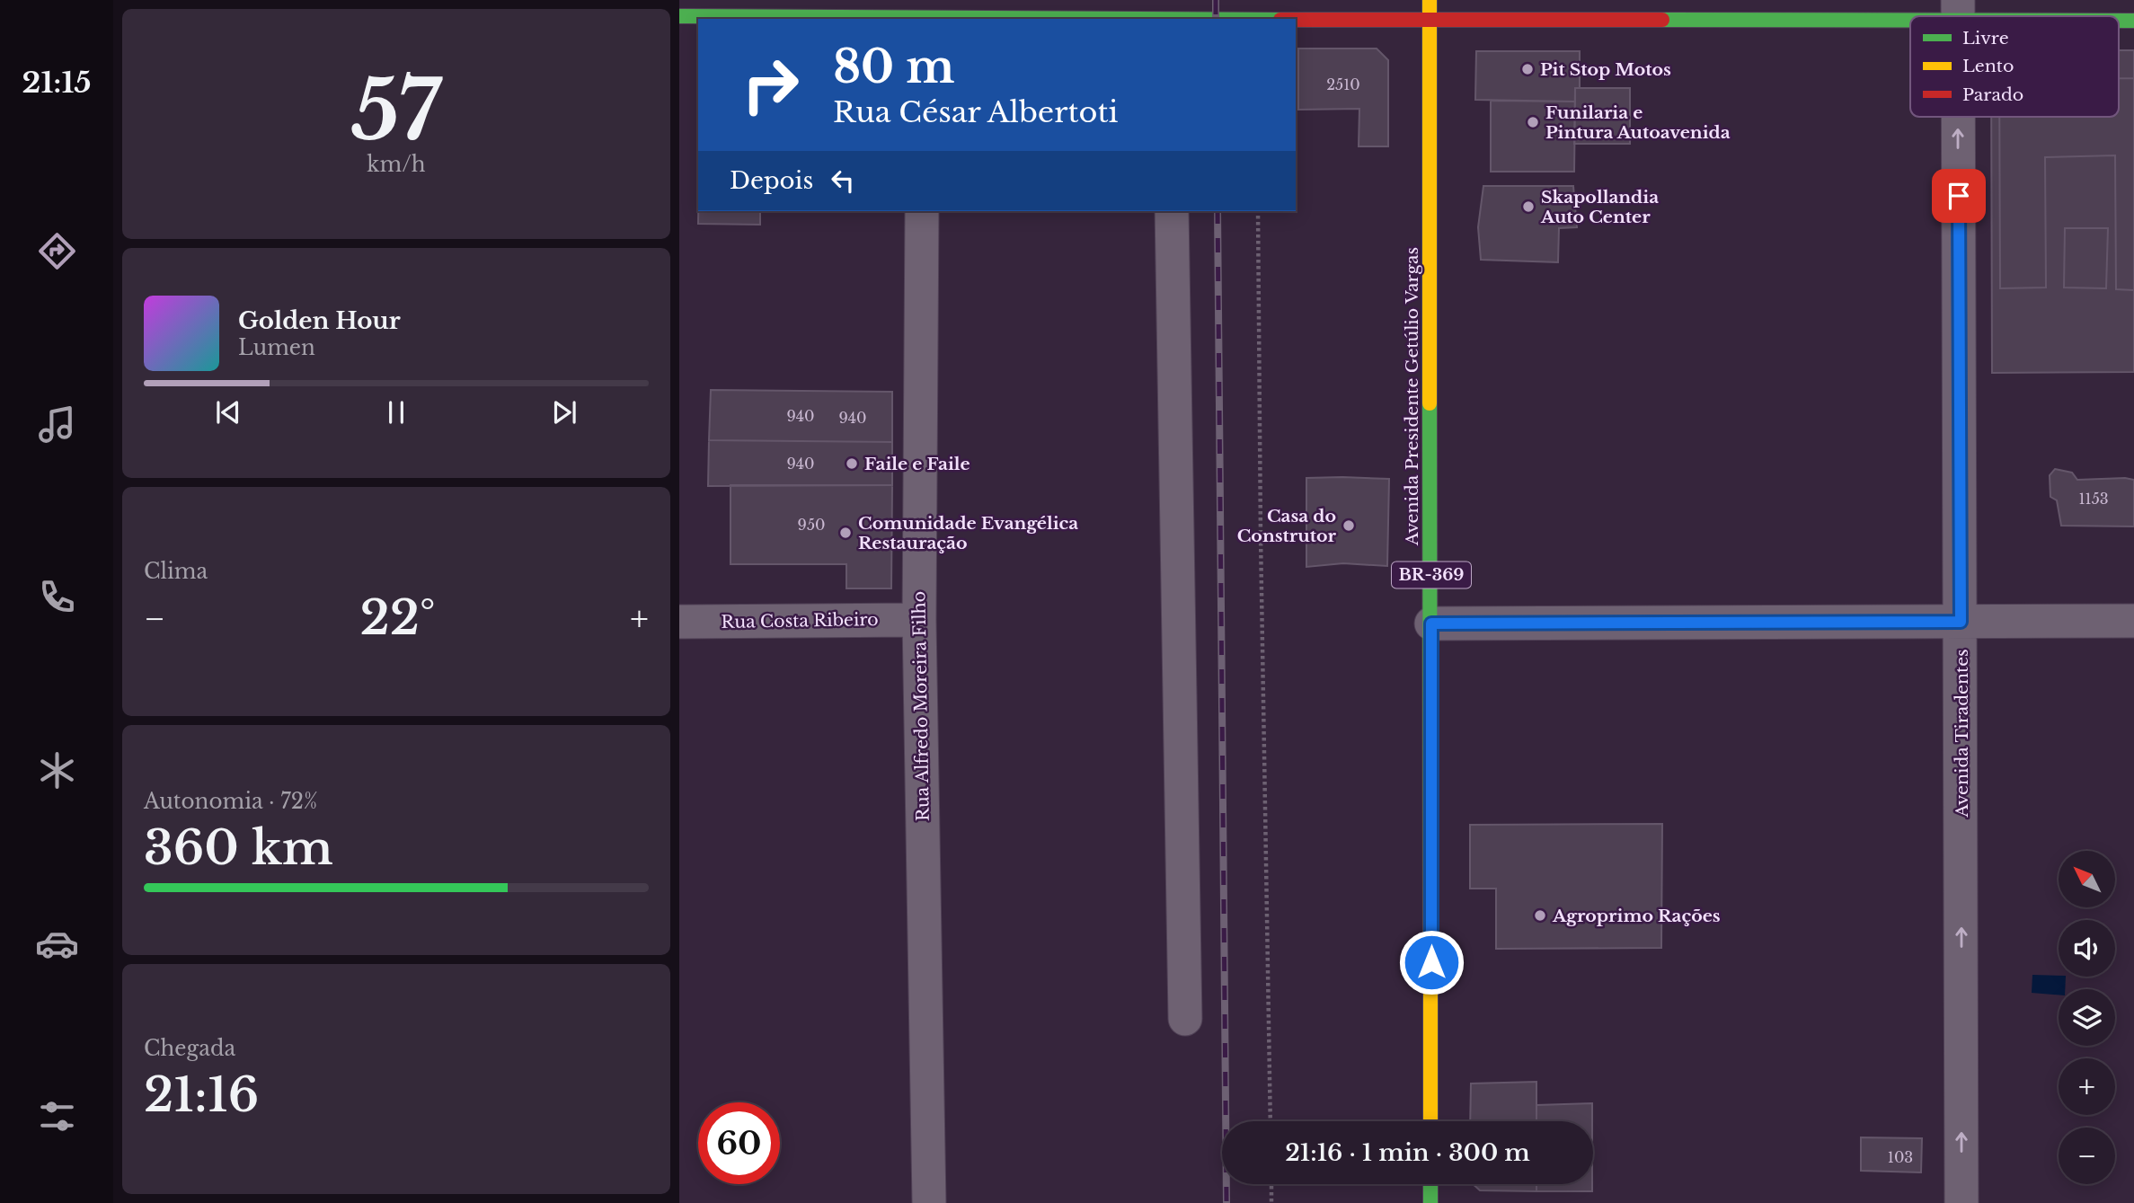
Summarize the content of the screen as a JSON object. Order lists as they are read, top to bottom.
{
  "streets": {
    "street": [
      "Avenida Presidente Getúlio Vargas",
      "BR-369",
      "Rua Costa Ribeiro",
      "Rua Alfredo Moreira Filho",
      "Avenida Tiradentes"
    ]
  },
  "crossings": [
    ["Rua Costa Ribeiro", "Rua Alfredo Moreira Filho"]
  ],
  "one_way": ["Avenida Tiradentes"],
  "places": [
    "Pit Stop Motos",
    "Funilaria e Pintura Autoavenida",
    "Skapollandia Auto Center",
    "Faile e Faile",
    "Casa do Construtor",
    "Comunidade Evangélica Restauração",
    "Agroprimo Rações"
  ],
  "house_numbers": [
    "2510",
    "940",
    "940",
    "940",
    "1153",
    "950",
    "103"
  ],
  "legend": ["Livre", "Lento", "Parado"],
  "north": "top left",
  "page": {
    "tabs": "21:15",
    "tile": [
      ["57", "km/h"],
      "Clima",
      ["Autonomia · 72%", "360 km"],
      ["Chegada", "21:16"]
    ],
    "turn": ["80 m", "Rua César Albertoti"],
    "then": "Depois",
    "song": ["Golden Hour", "Lumen"],
    "heat": ["−", "22°", "+"],
    "map_buttons": ["+", "−"],
    "limit": "60",
    "trip": "21:16 · 1 min · 300 m"
  }
}
